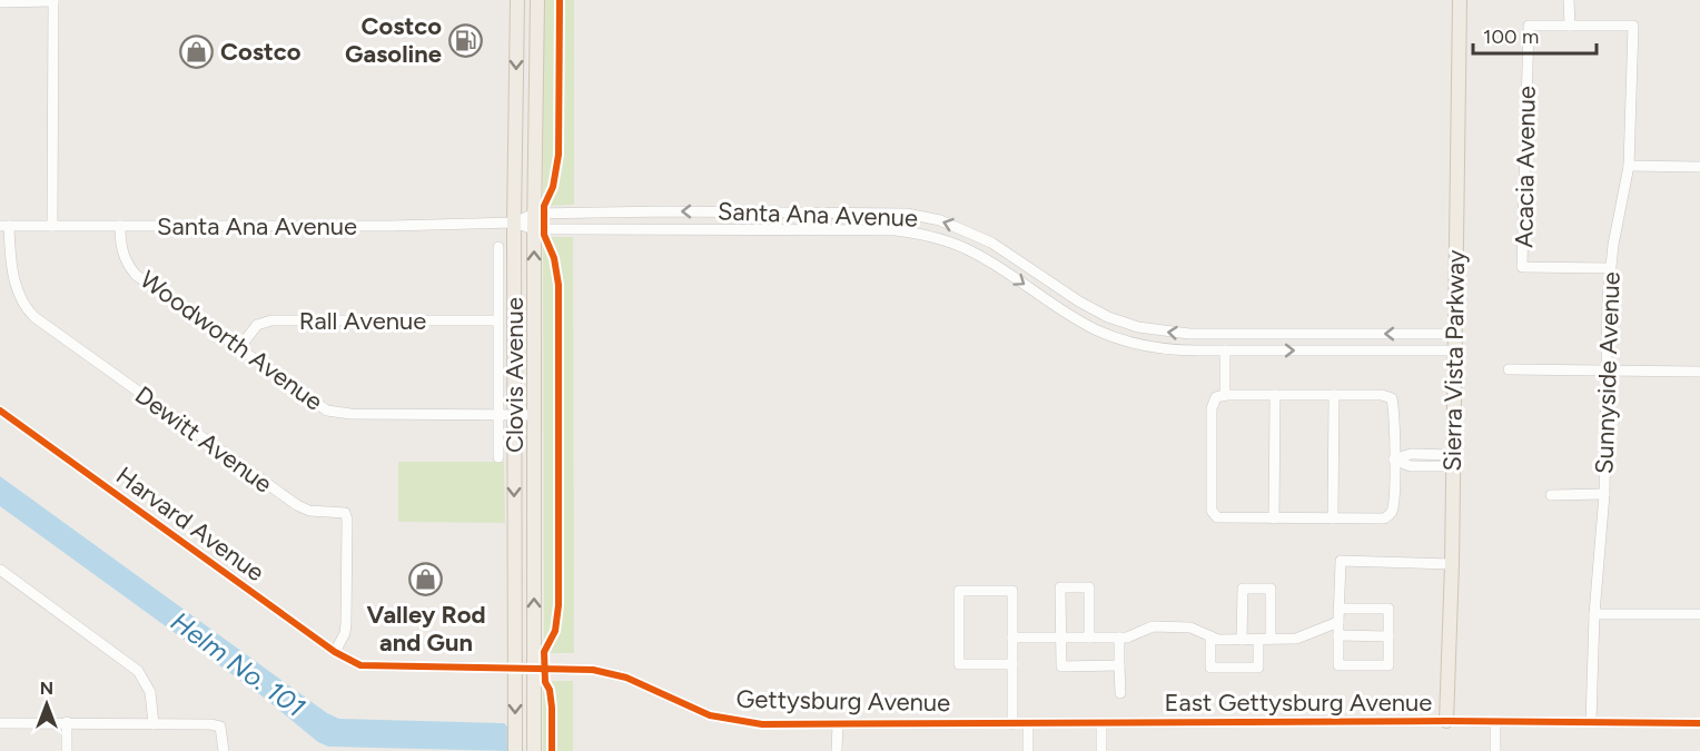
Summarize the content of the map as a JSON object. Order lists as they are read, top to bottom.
{
  "streets": {
    "main road": ["Sierra Vista Parkway", "Clovis Avenue"],
    "street": [
      "Acacia Avenue",
      "Santa Ana Avenue",
      "Rall Avenue",
      "Woodworth Avenue",
      "Sunnyside Avenue",
      "Dewitt Avenue",
      "Harvard Avenue",
      "Gettysburg Avenue",
      "East Gettysburg Avenue"
    ]
  },
  "crossings": [
    ["Acacia Avenue", "Sunnyside Avenue"],
    ["Santa Ana Avenue", "Woodworth Avenue"],
    ["Santa Ana Avenue", "Sierra Vista Parkway"],
    ["Santa Ana Avenue", "Clovis Avenue"],
    ["Santa Ana Avenue", "Dewitt Avenue"],
    ["Rall Avenue", "Woodworth Avenue"],
    ["Sierra Vista Parkway", "East Gettysburg Avenue"],
    ["Clovis Avenue", "Gettysburg Avenue"],
    ["Dewitt Avenue", "Harvard Avenue"],
    ["Harvard Avenue", "Gettysburg Avenue"],
    ["Gettysburg Avenue", "East Gettysburg Avenue"]
  ],
  "water": ["Helm No. 101"],
  "places": {
    "fuel station": ["Costco Gasoline"],
    "shop": ["Costco", "Valley Rod and Gun"]
  },
  "scale_bar": "100 m",
  "north": "top"
}
